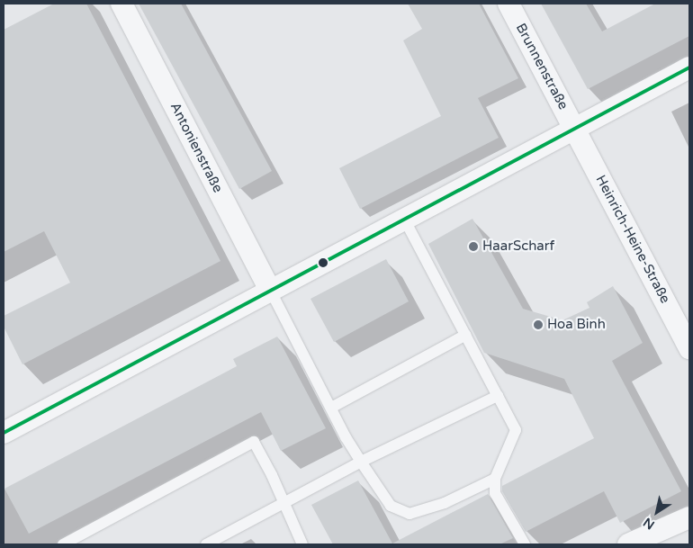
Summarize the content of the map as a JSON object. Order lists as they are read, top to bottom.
{
  "streets": {
    "street": ["Brunnenstraße", "Antonienstraße", "Heinrich-Heine-Straße"]
  },
  "crossings": [
    ["Brunnenstraße", "Heinrich-Heine-Straße"]
  ],
  "places": ["HaarScharf", "Hoa Binh"],
  "north": "bottom left"
}
